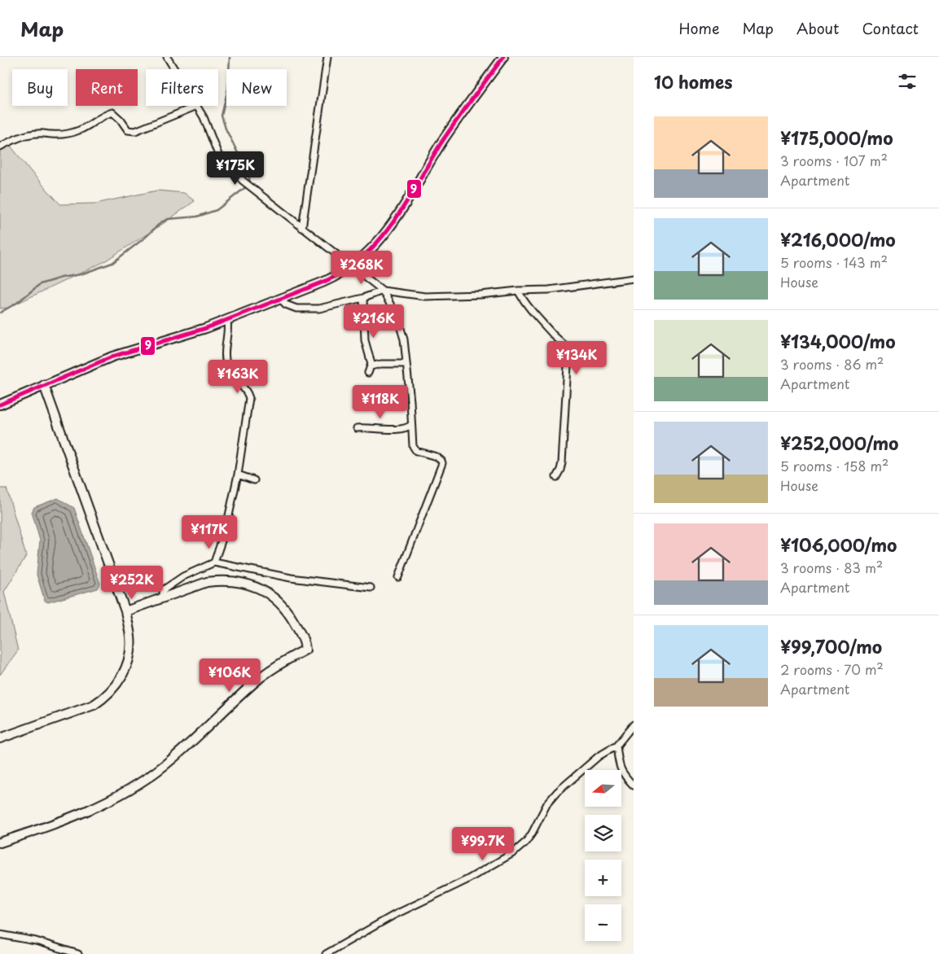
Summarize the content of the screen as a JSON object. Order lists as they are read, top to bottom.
{
  "lines": ["transit line 9"],
  "north": "left",
  "page": {
    "header": "Map",
    "nav": [
      "Home",
      "Map",
      "About",
      "Contact"
    ],
    "heading": "10 homes",
    "chip": [
      "Buy",
      "Rent",
      "Filters",
      "New"
    ],
    "list": [
      {
        "name": "¥175,000/mo",
        "note": "3 rooms · 107 m² · Apartment"
      },
      {
        "name": "¥216,000/mo",
        "note": "5 rooms · 143 m² · House"
      },
      {
        "name": "¥134,000/mo",
        "note": "3 rooms · 86 m² · Apartment"
      },
      {
        "name": "¥252,000/mo",
        "note": "5 rooms · 158 m² · House"
      },
      {
        "name": "¥106,000/mo",
        "note": "3 rooms · 83 m² · Apartment"
      },
      {
        "name": "¥99,700/mo",
        "note": "2 rooms · 70 m² · Apartment"
      }
    ],
    "price": [
      "¥175K",
      "¥268K",
      "¥216K",
      "¥134K",
      "¥163K",
      "¥118K",
      "¥117K",
      "¥252K",
      "¥106K",
      "¥99.7K"
    ],
    "map_buttons": ["+", "−"]
  }
}
